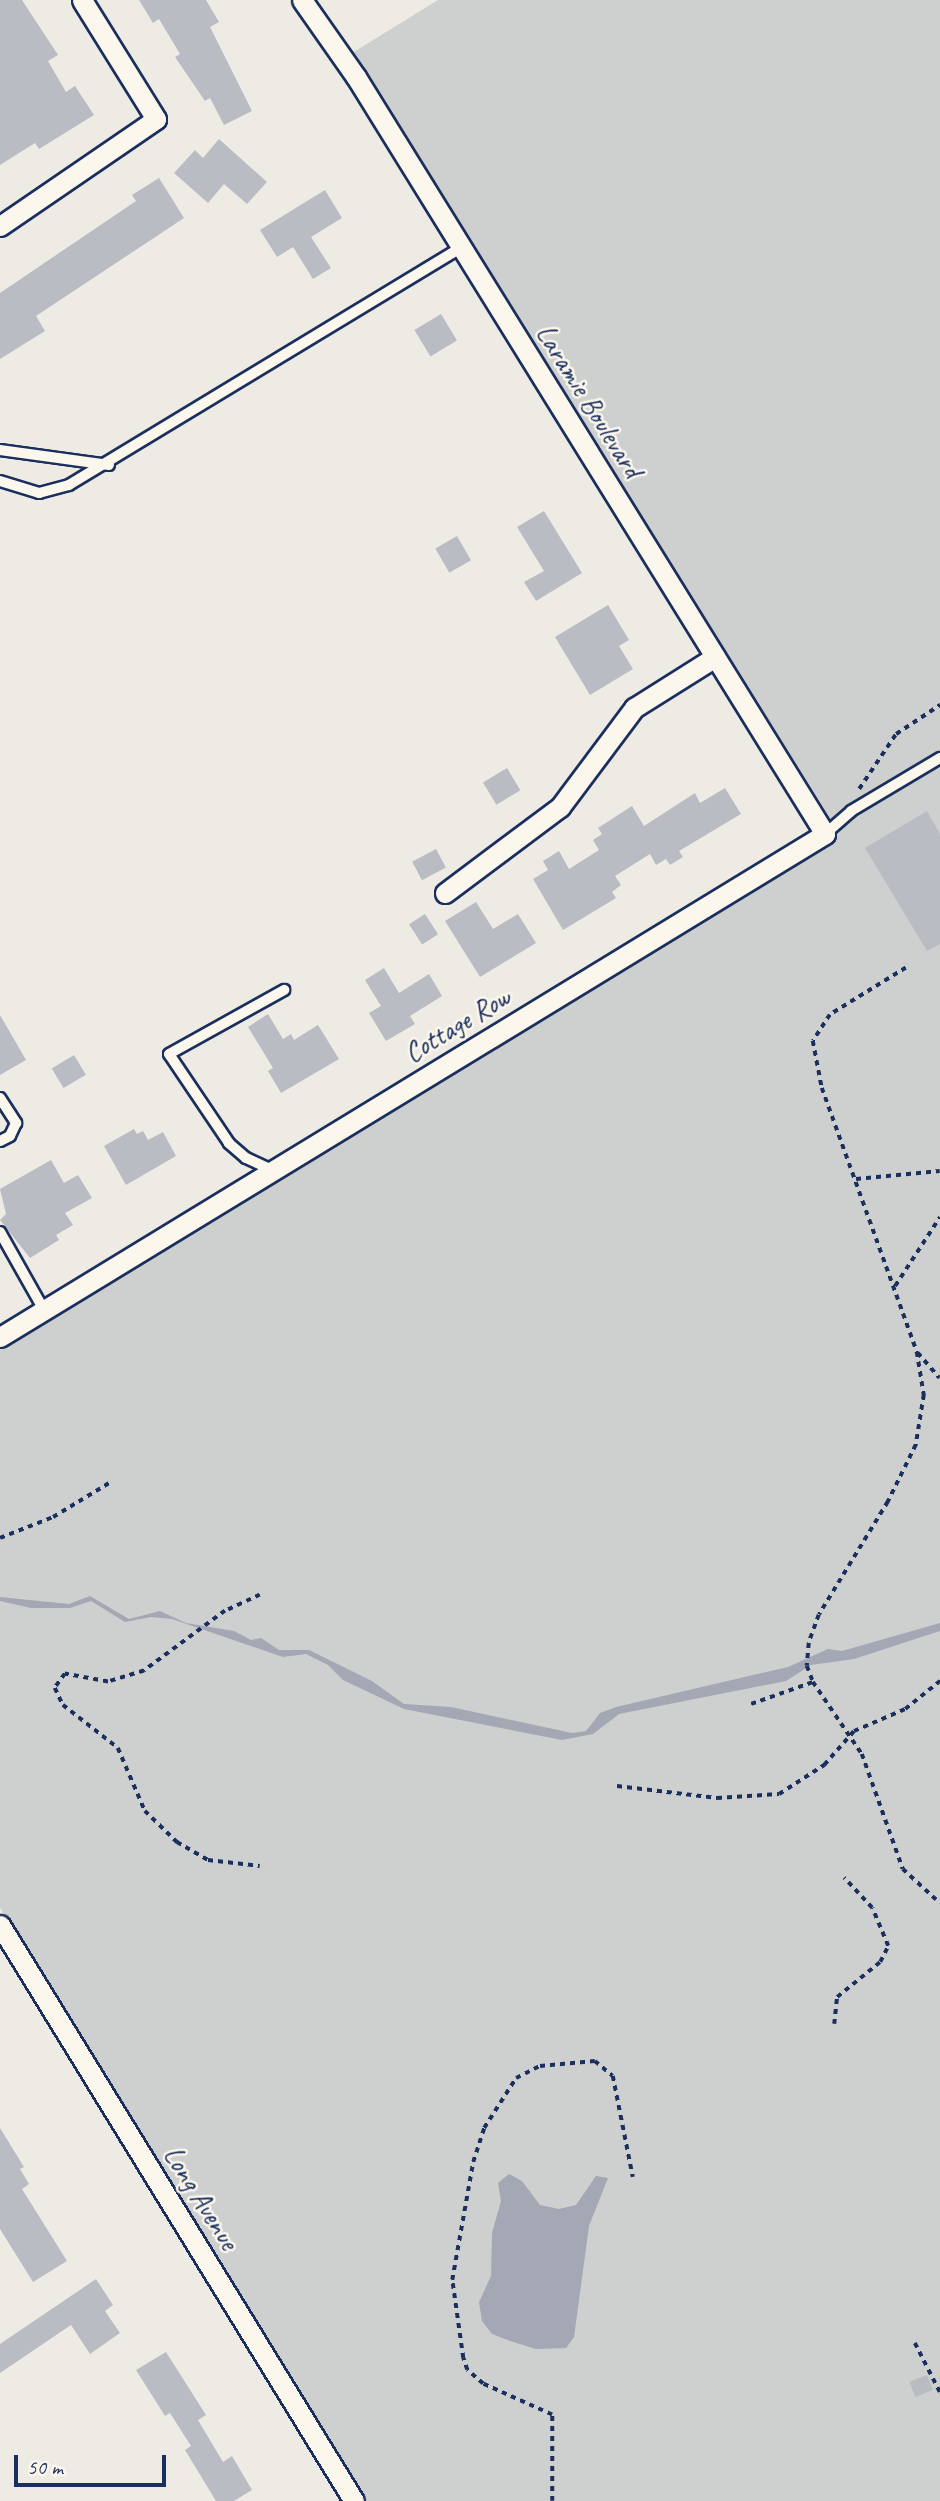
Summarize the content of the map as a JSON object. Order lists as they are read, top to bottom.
{
  "streets": {
    "street": ["Laramie Boulevard", "Cottage Row", "Long Avenue"]
  },
  "crossings": [
    ["Laramie Boulevard", "Cottage Row"]
  ],
  "scale_bar": "50 m"
}
